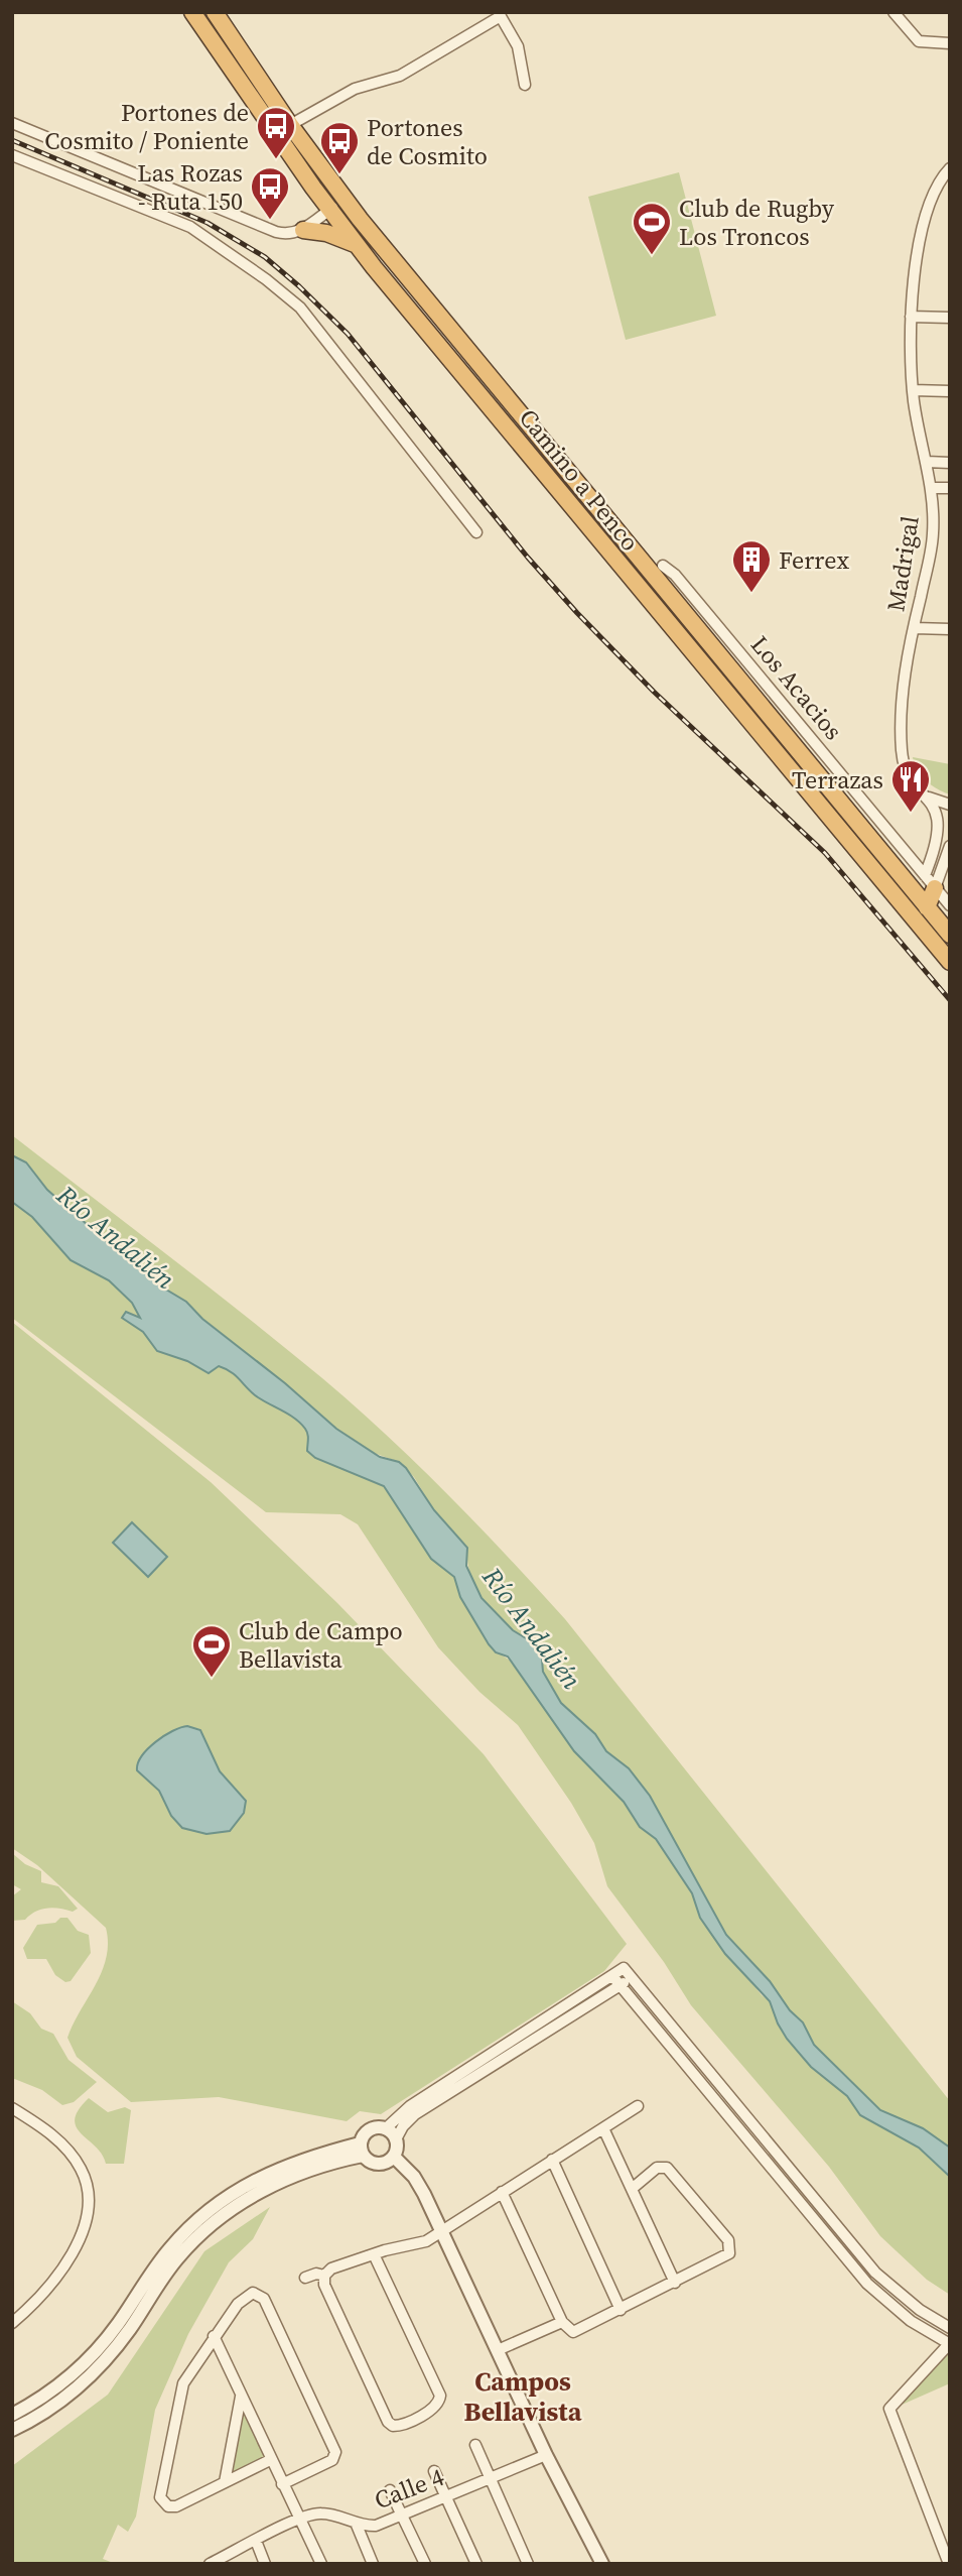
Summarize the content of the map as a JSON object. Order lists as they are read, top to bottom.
{
  "streets": {
    "highway": ["Camino a Penco"],
    "street": ["Madrigal", "Los Acacios", "Calle 4"]
  },
  "crossings": [
    ["Madrigal", "Los Acacios"]
  ],
  "districts": ["Campos Bellavista"],
  "water": ["Río Andalién"],
  "places": {
    "bus stop": ["Portones de Cosmito / Poniente", "Portones de Cosmito", "Las Rozas - Ruta 150"],
    "sports": ["Club de Rugby Los Troncos", "Club de Campo Bellavista"],
    "building": ["Ferrex"],
    "restaurant": ["Terrazas"]
  }
}
